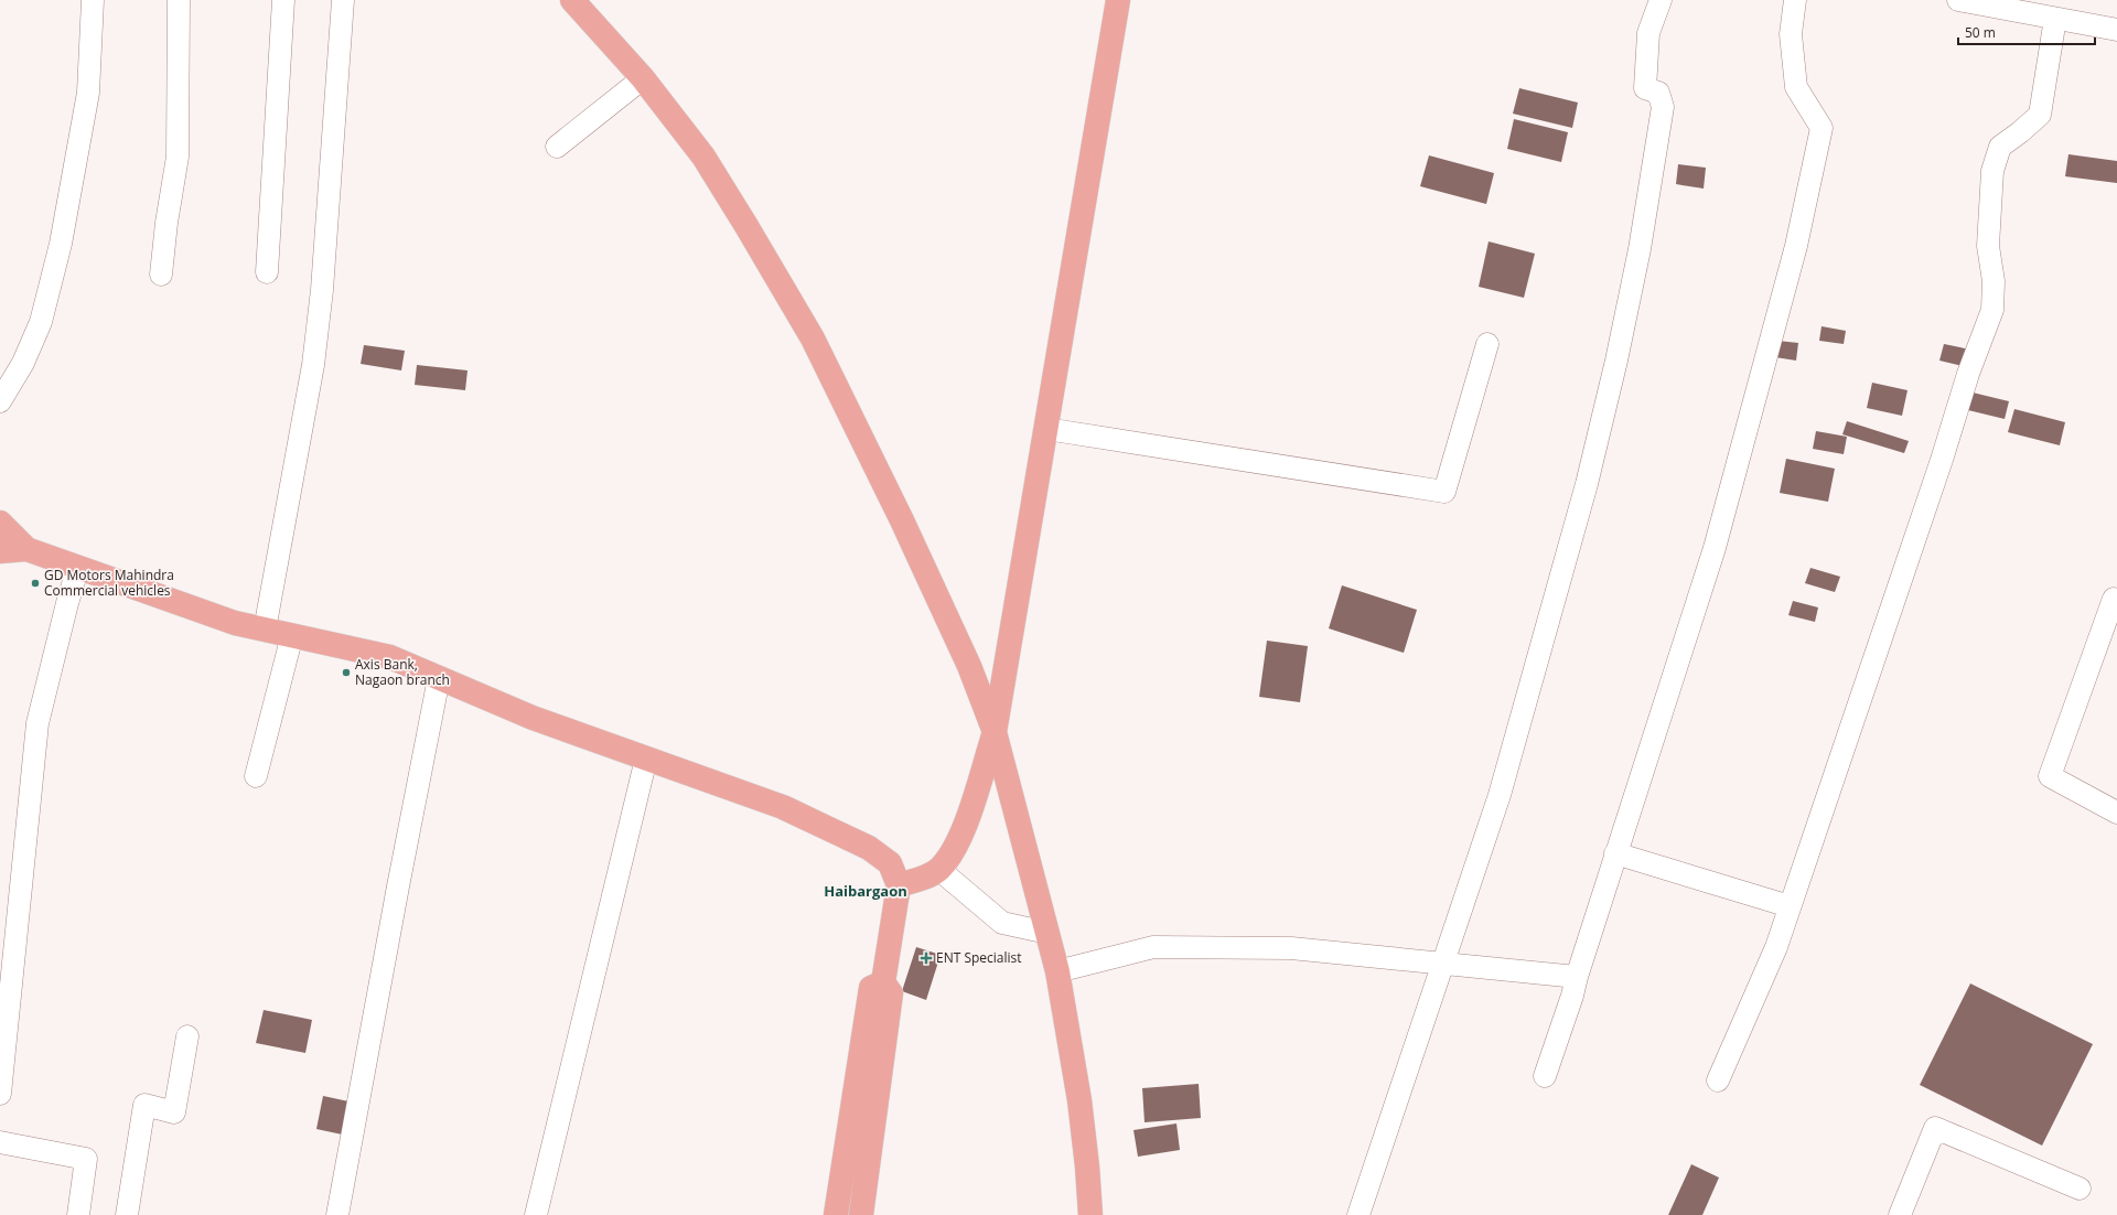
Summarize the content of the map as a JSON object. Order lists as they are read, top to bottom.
{
  "districts": ["Haibargaon"],
  "places": {
    "other": ["GD Motors Mahindra Commercial vehicles", "Axis Bank, Nagaon branch"],
    "health": ["ENT Specialist"]
  },
  "scale_bar": "50 m"
}
